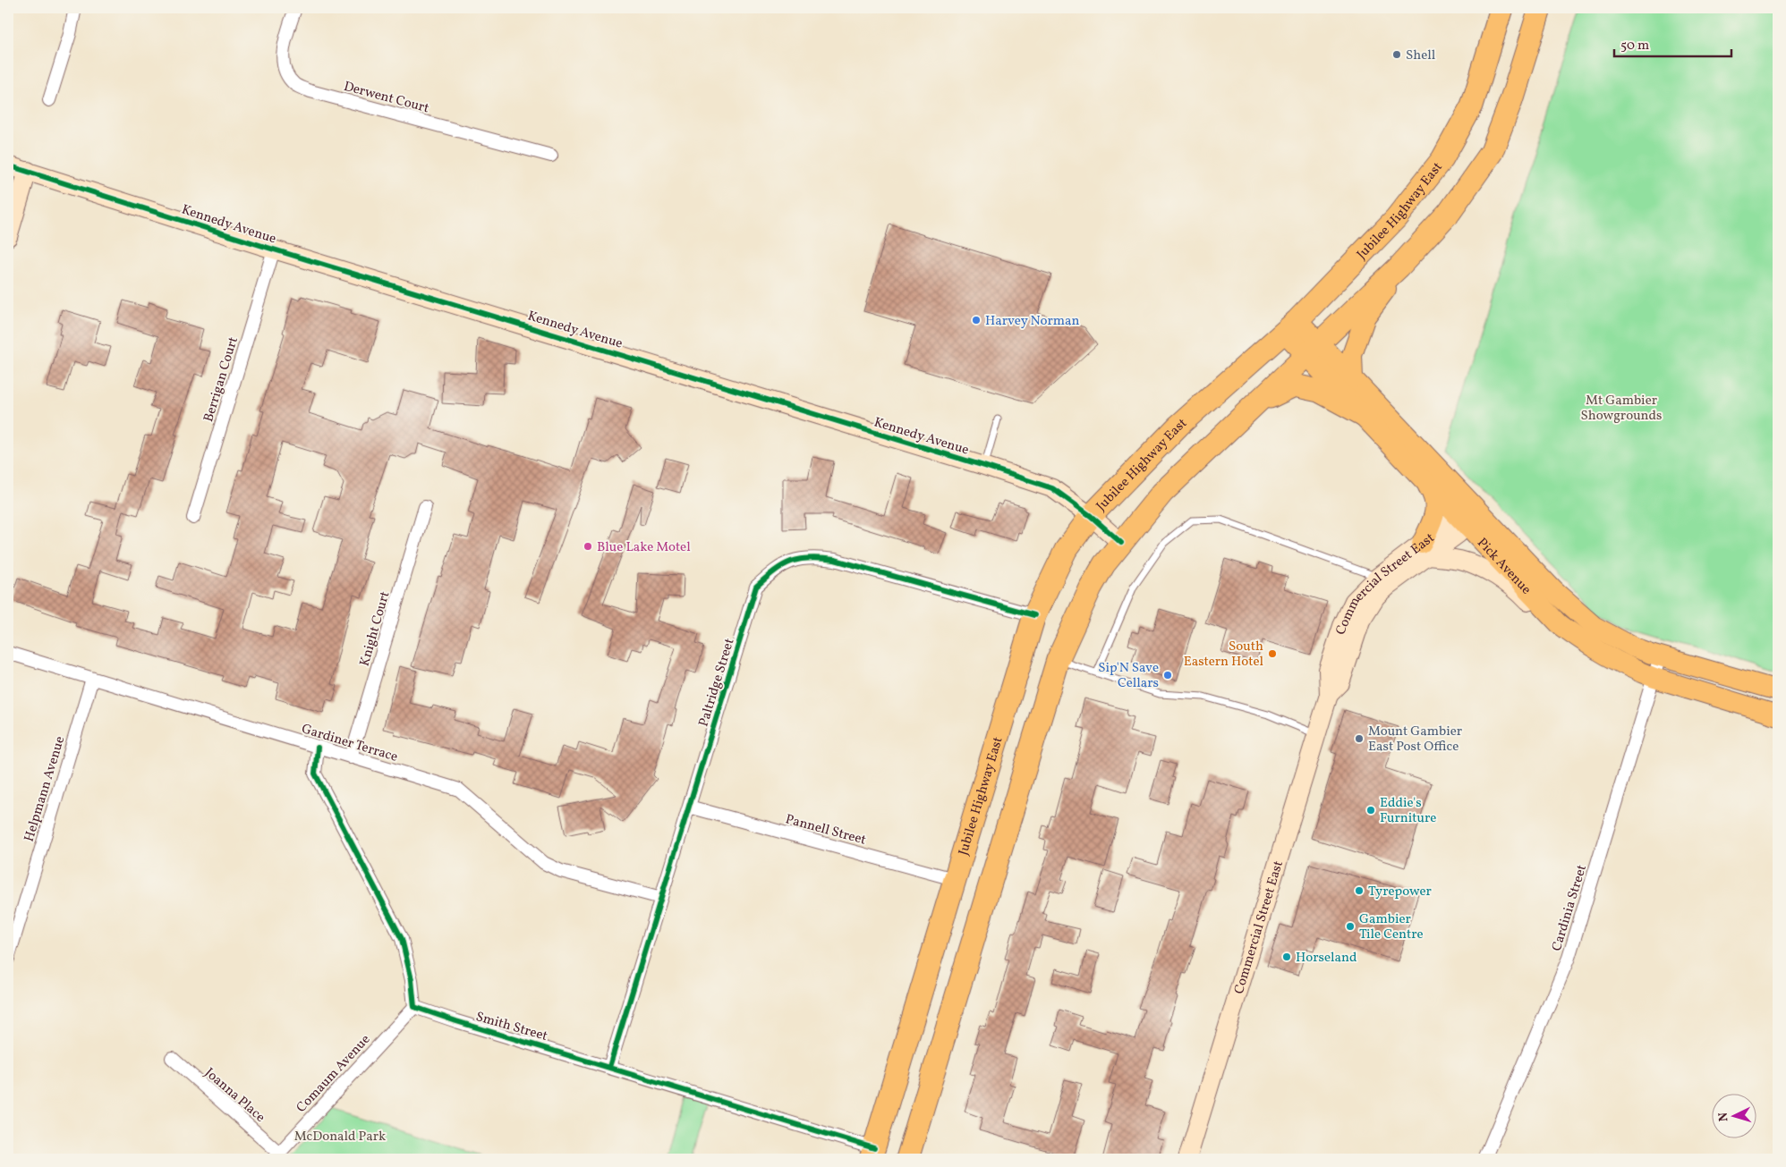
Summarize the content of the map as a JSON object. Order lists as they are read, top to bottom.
{
  "streets": {
    "highway": ["Jubilee Highway East"],
    "main road": ["Pick Avenue"],
    "street": [
      "Derwent Court",
      "Kennedy Avenue",
      "Berrigan Court",
      "Commercial Street East",
      "Knight Court",
      "Paltridge Street",
      "Gardiner Terrace",
      "Helpmann Avenue",
      "Pannell Street",
      "Cardinia Street",
      "Smith Street",
      "Comaum Avenue",
      "Joanna Place"
    ]
  },
  "crossings": [
    ["Jubilee Highway East", "Kennedy Avenue"],
    ["Jubilee Highway East", "Pick Avenue"],
    ["Jubilee Highway East", "Paltridge Street"],
    ["Jubilee Highway East", "Pannell Street"],
    ["Jubilee Highway East", "Smith Street"],
    ["Kennedy Avenue", "Berrigan Court"],
    ["Pick Avenue", "Commercial Street East"],
    ["Pick Avenue", "Cardinia Street"],
    ["Knight Court", "Gardiner Terrace"],
    ["Paltridge Street", "Gardiner Terrace"],
    ["Paltridge Street", "Pannell Street"],
    ["Paltridge Street", "Smith Street"],
    ["Gardiner Terrace", "Helpmann Avenue"],
    ["Smith Street", "Comaum Avenue"],
    ["Comaum Avenue", "Joanna Place"]
  ],
  "parks": ["Mt Gambier Showgrounds", "McDonald Park"],
  "places": [
    "Shell",
    "Harvey Norman",
    "Blue Lake Motel",
    "South Eastern Hotel",
    "Sip'N Save Cellars",
    "Mount Gambier East Post Office",
    "Eddie's Furniture",
    "Tyrepower",
    "Gambier Tile Centre",
    "Horseland"
  ],
  "scale_bar": "50 m",
  "north": "left"
}
